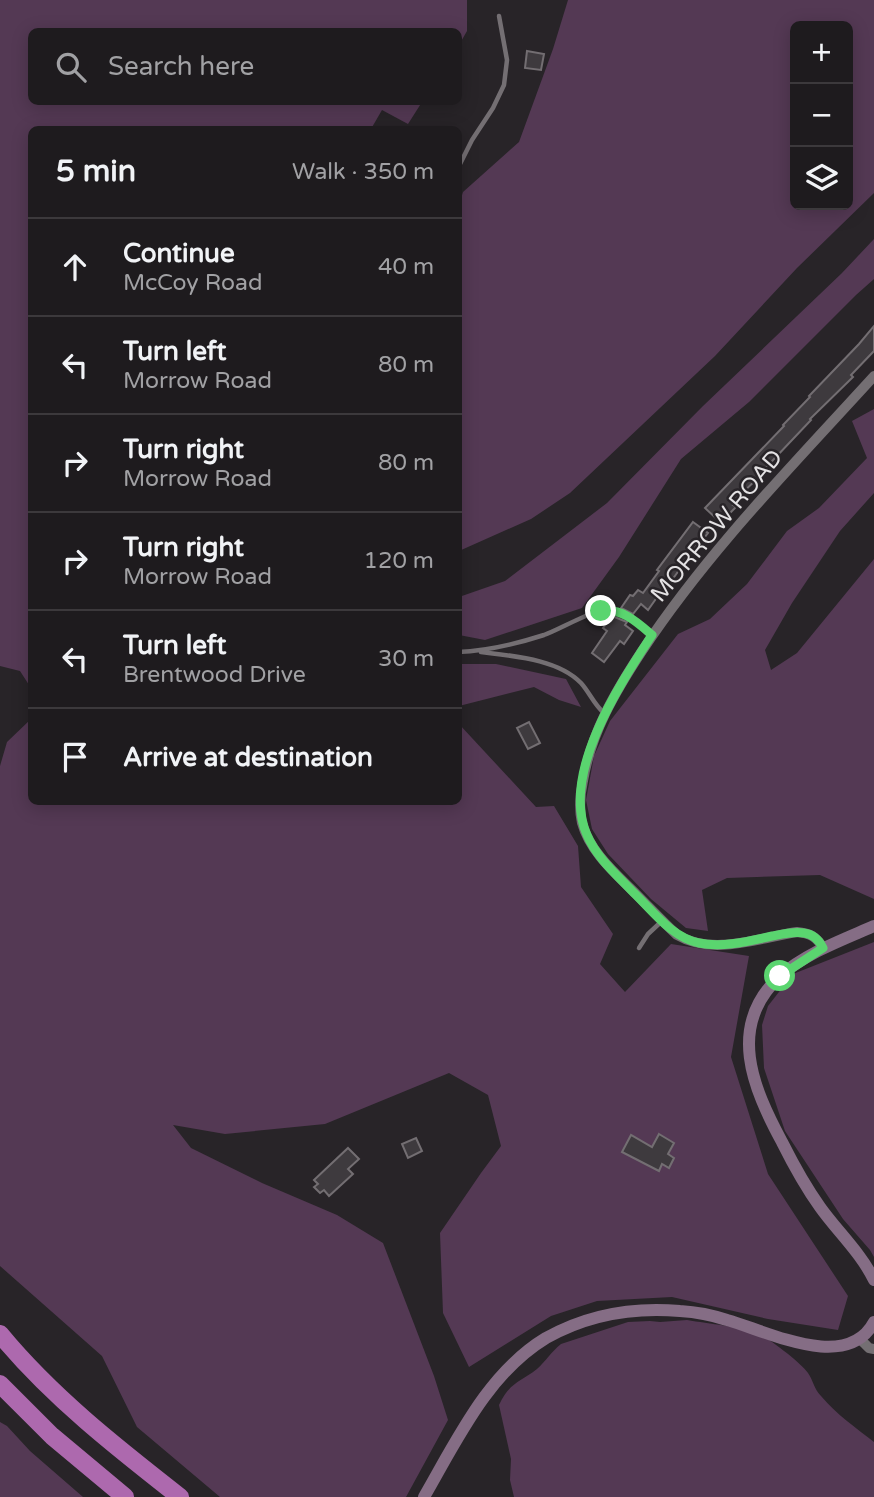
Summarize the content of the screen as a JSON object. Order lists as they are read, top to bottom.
{
  "streets": {
    "street": ["MORROW ROAD"]
  },
  "page": {
    "map_buttons": ["+", "−"],
    "search": "Search here",
    "heading": ["5 min", "Walk · 350 m"],
    "list": [
      ["Continue", "McCoy Road", "40 m"],
      ["Turn left", "Morrow Road", "80 m"],
      ["Turn right", "Morrow Road", "80 m"],
      ["Turn right", "Morrow Road", "120 m"],
      ["Turn left", "Brentwood Drive", "30 m"],
      "Arrive at destination"
    ]
  }
}
